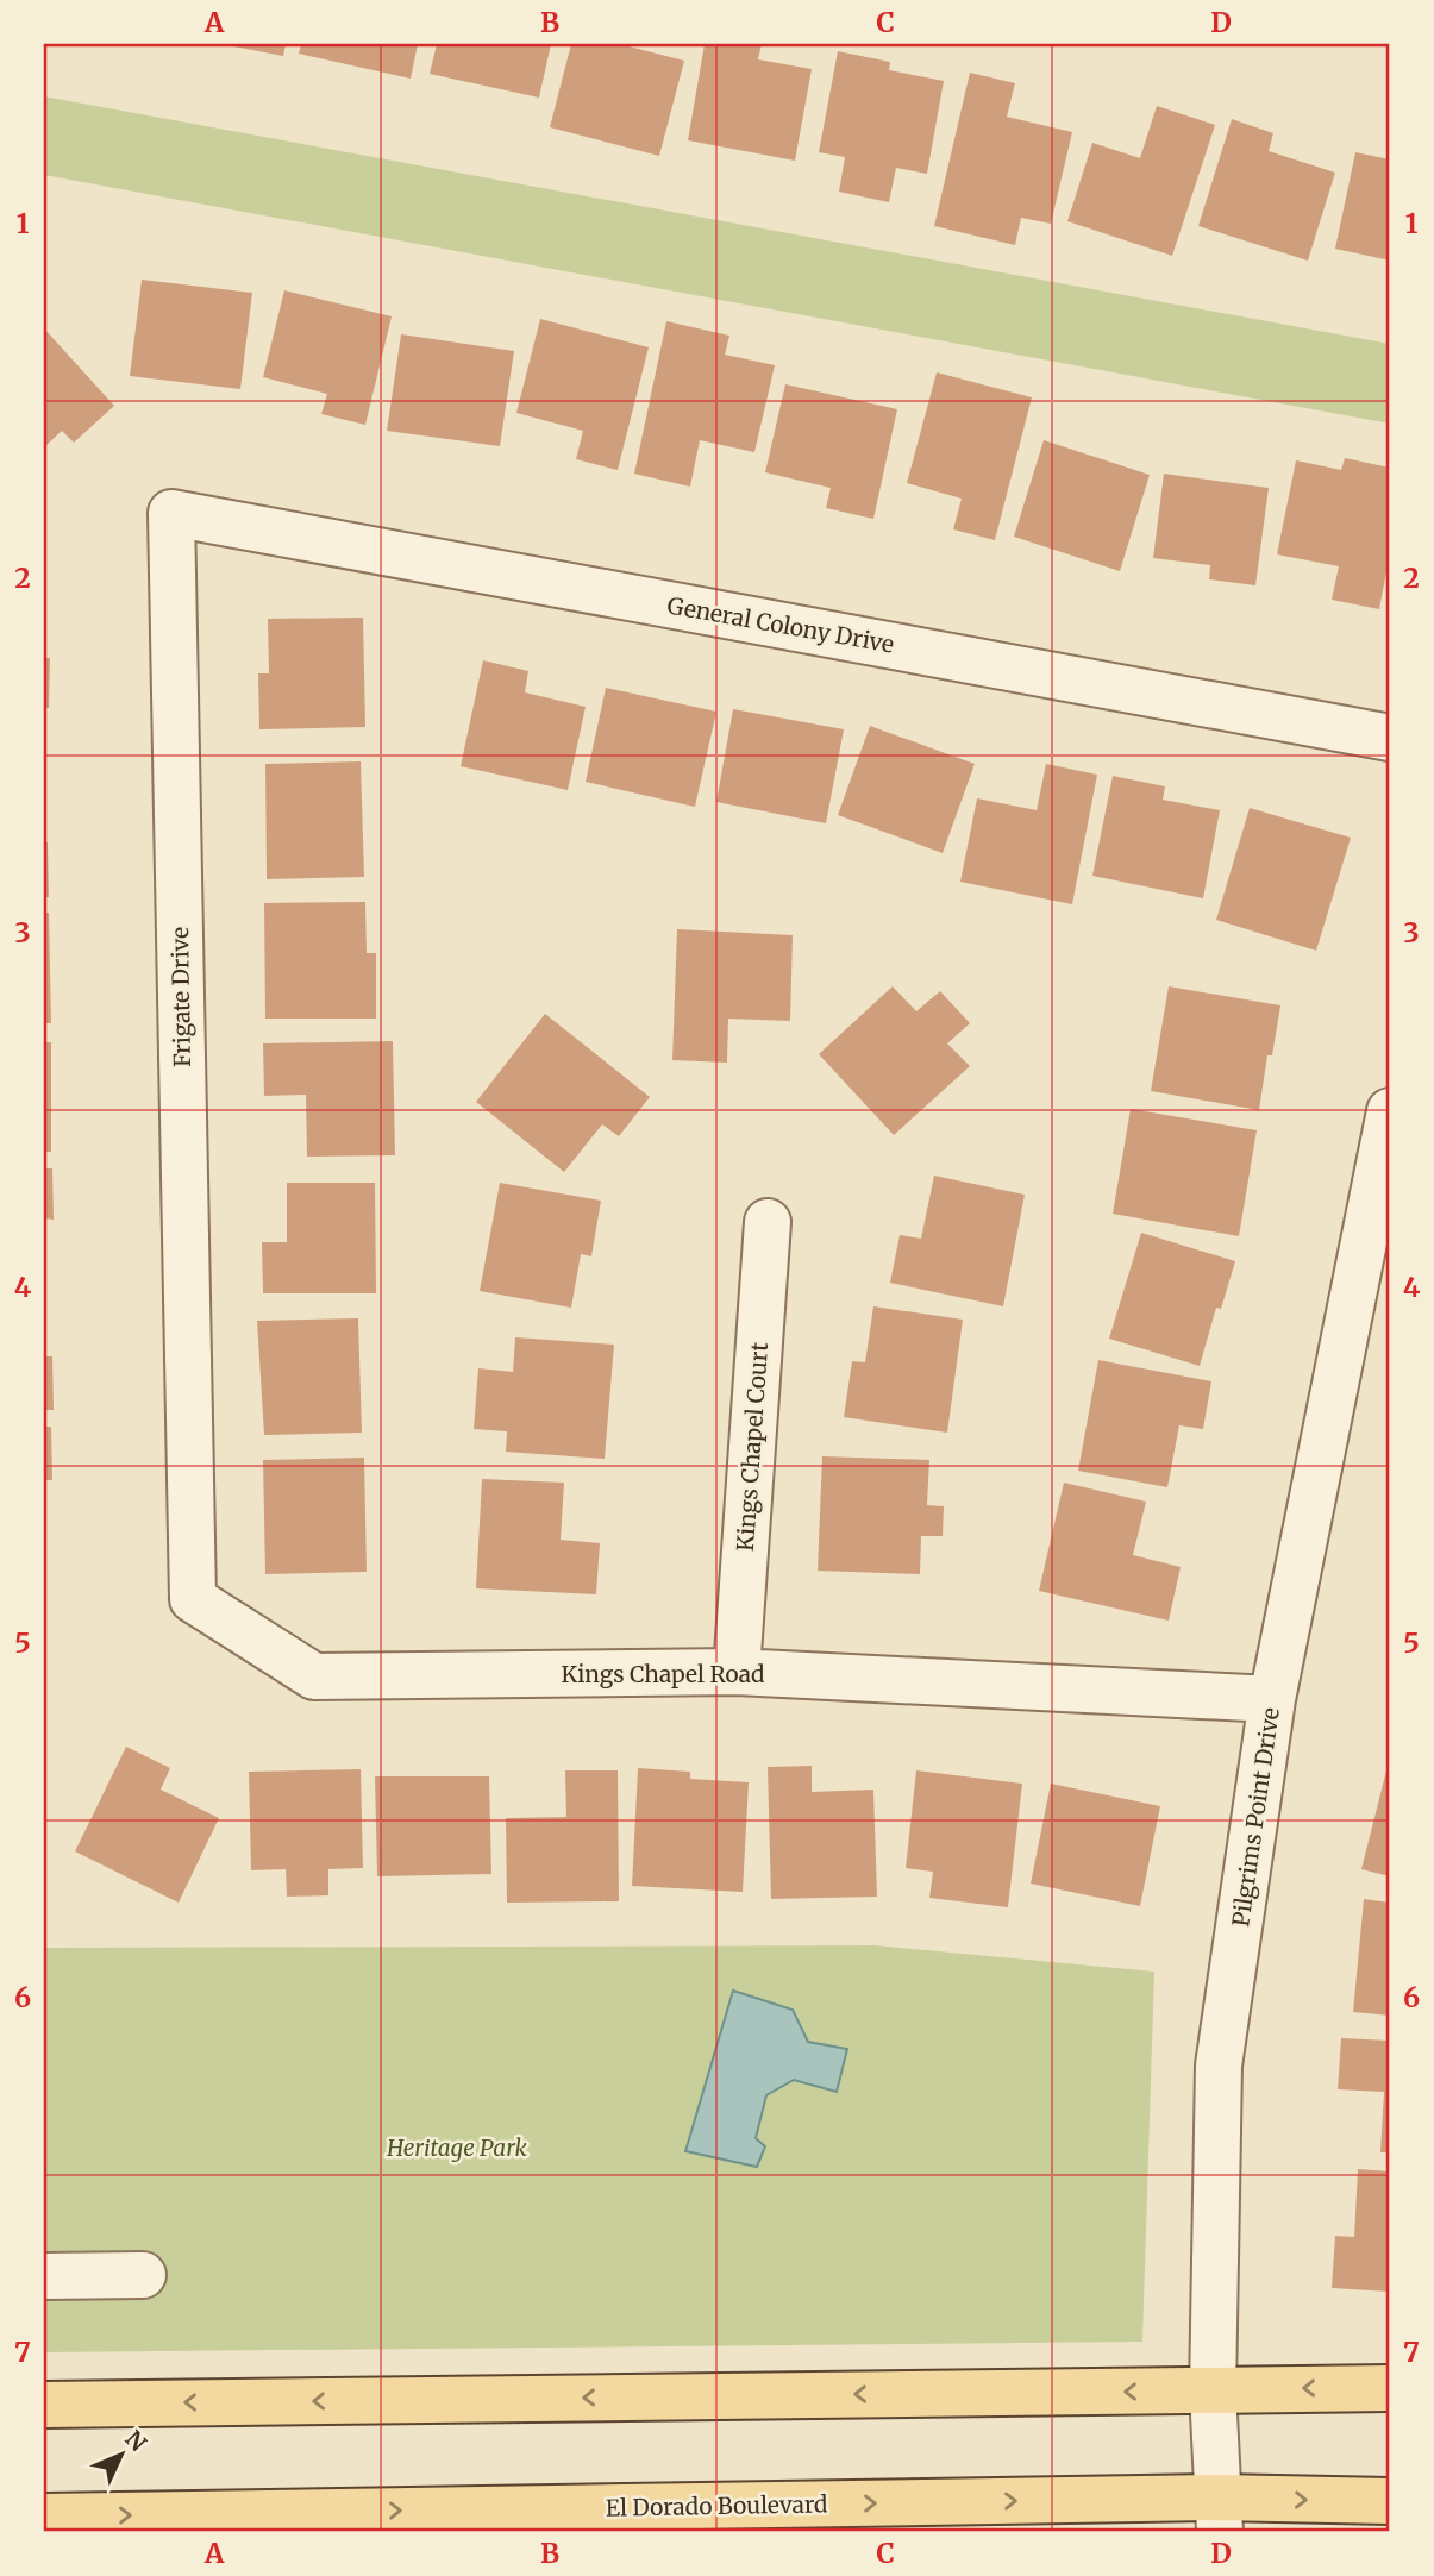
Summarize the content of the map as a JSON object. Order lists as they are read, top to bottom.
{
  "streets": {
    "main road": ["El Dorado Boulevard"],
    "street": [
      "General Colony Drive",
      "Frigate Drive",
      "Kings Chapel Court",
      "Kings Chapel Road",
      "Pilgrims Point Drive"
    ]
  },
  "crossings": [
    ["General Colony Drive", "Frigate Drive"],
    ["Frigate Drive", "Kings Chapel Road"],
    ["Kings Chapel Court", "Kings Chapel Road"],
    ["Kings Chapel Road", "Pilgrims Point Drive"],
    ["Pilgrims Point Drive", "El Dorado Boulevard"]
  ],
  "parks": ["Heritage Park"],
  "north": "top right",
  "grid": {
    "columns": [
      "A",
      "B",
      "C",
      "D"
    ],
    "rows": [
      "1",
      "2",
      "3",
      "4",
      "5",
      "6",
      "7"
    ]
  }
}
